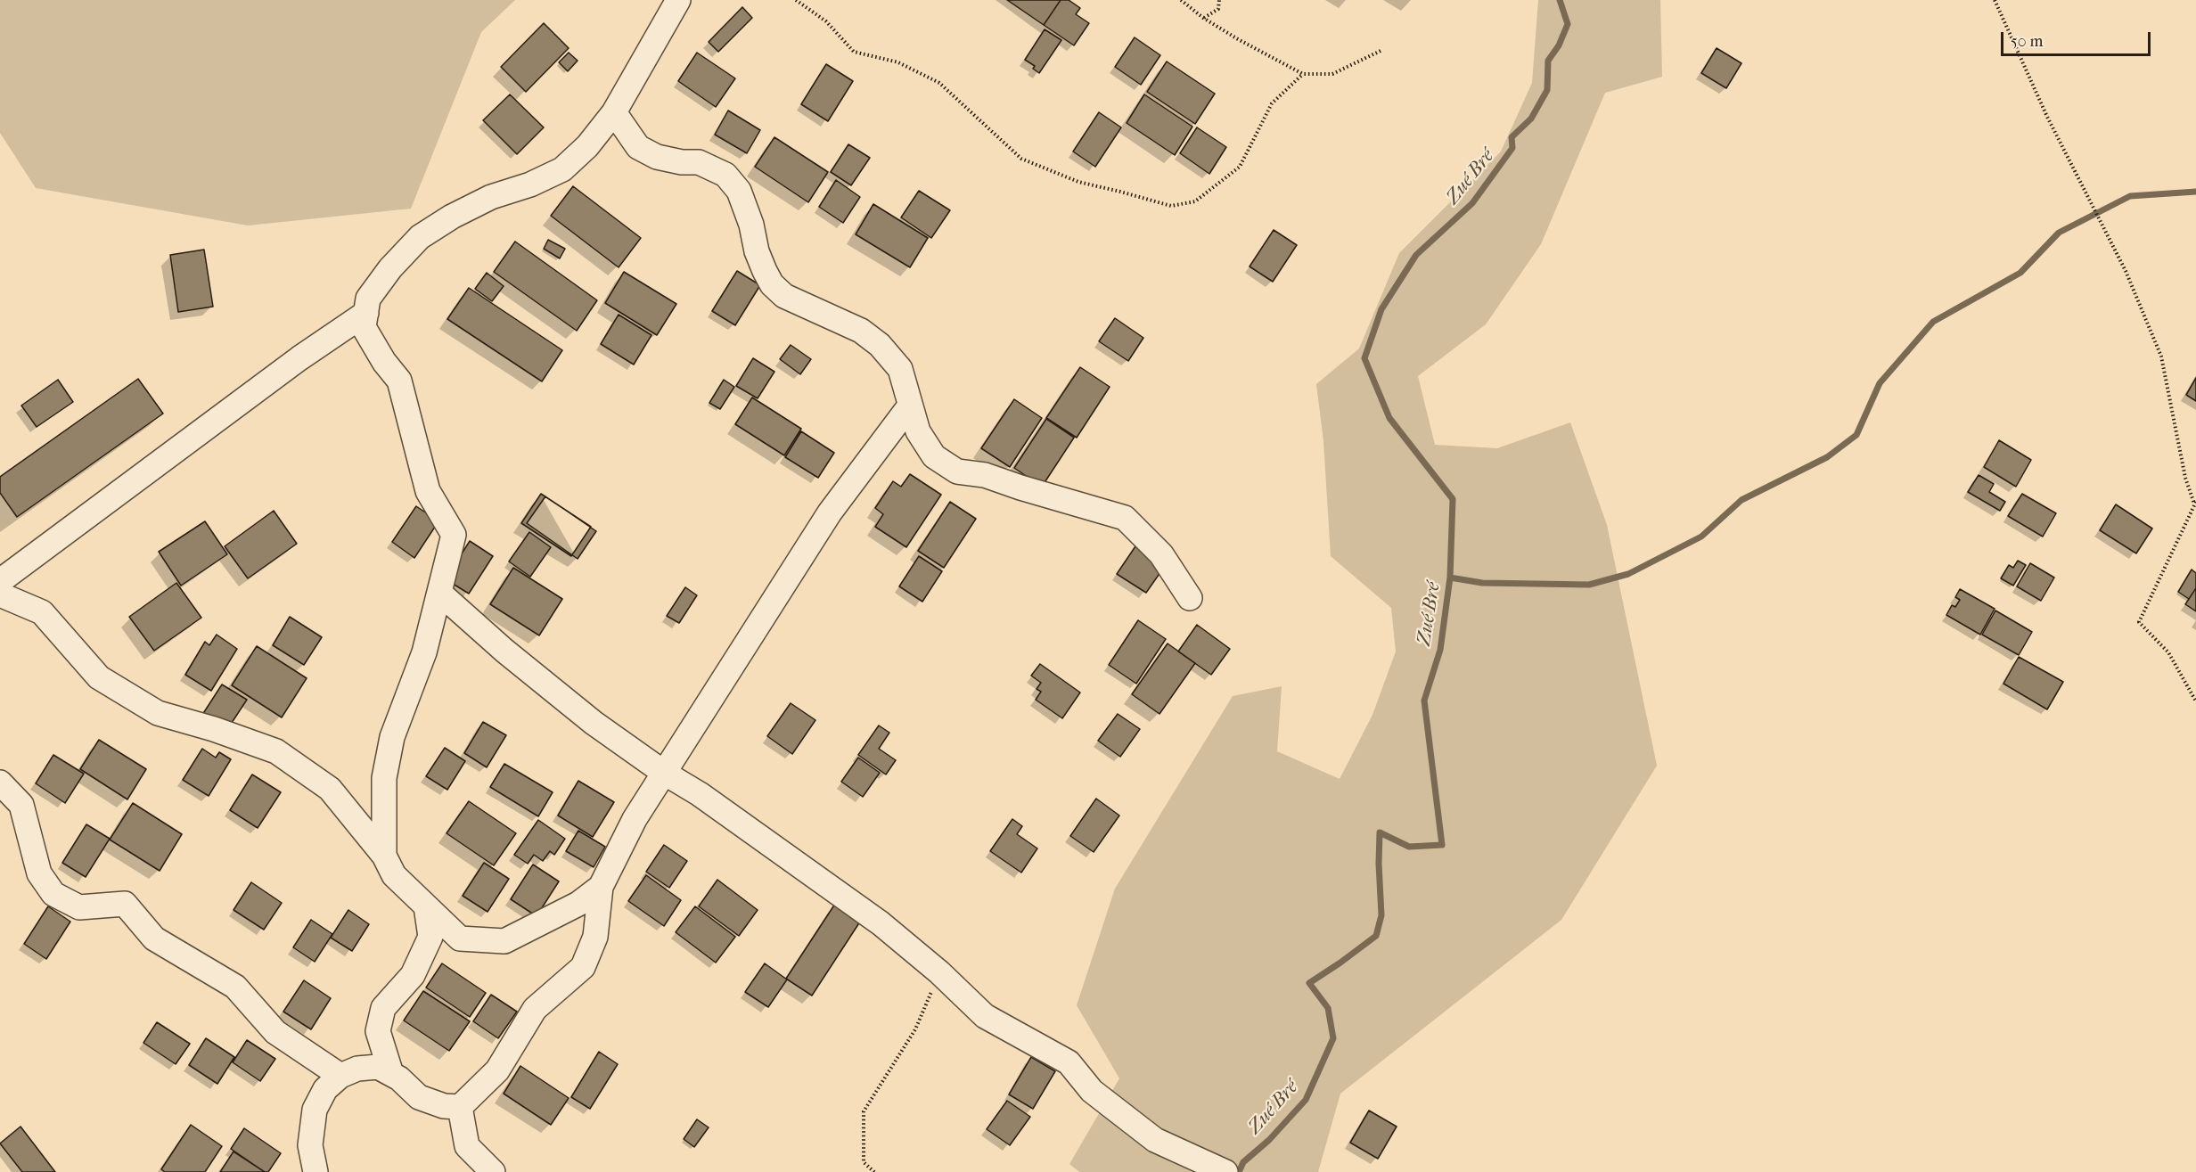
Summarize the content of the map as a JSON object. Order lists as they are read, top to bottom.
{
  "water": ["Zué Bré"],
  "scale_bar": "50 m"
}
